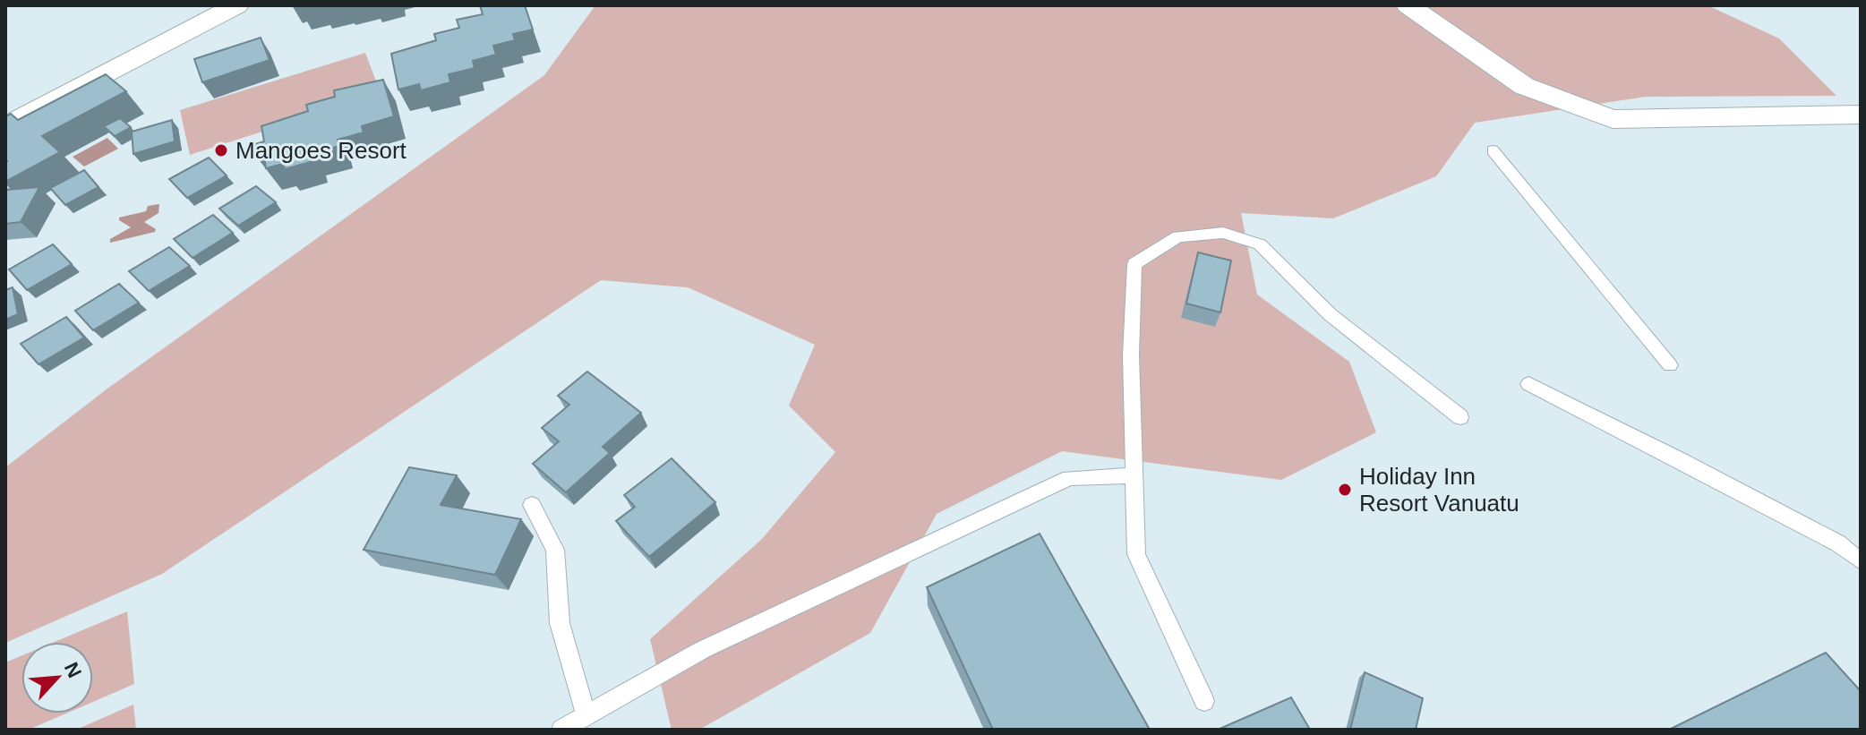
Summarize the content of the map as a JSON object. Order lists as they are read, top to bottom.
{
  "places": ["Mangoes Resort", "Holiday Inn Resort Vanuatu"],
  "north": "top right"
}
